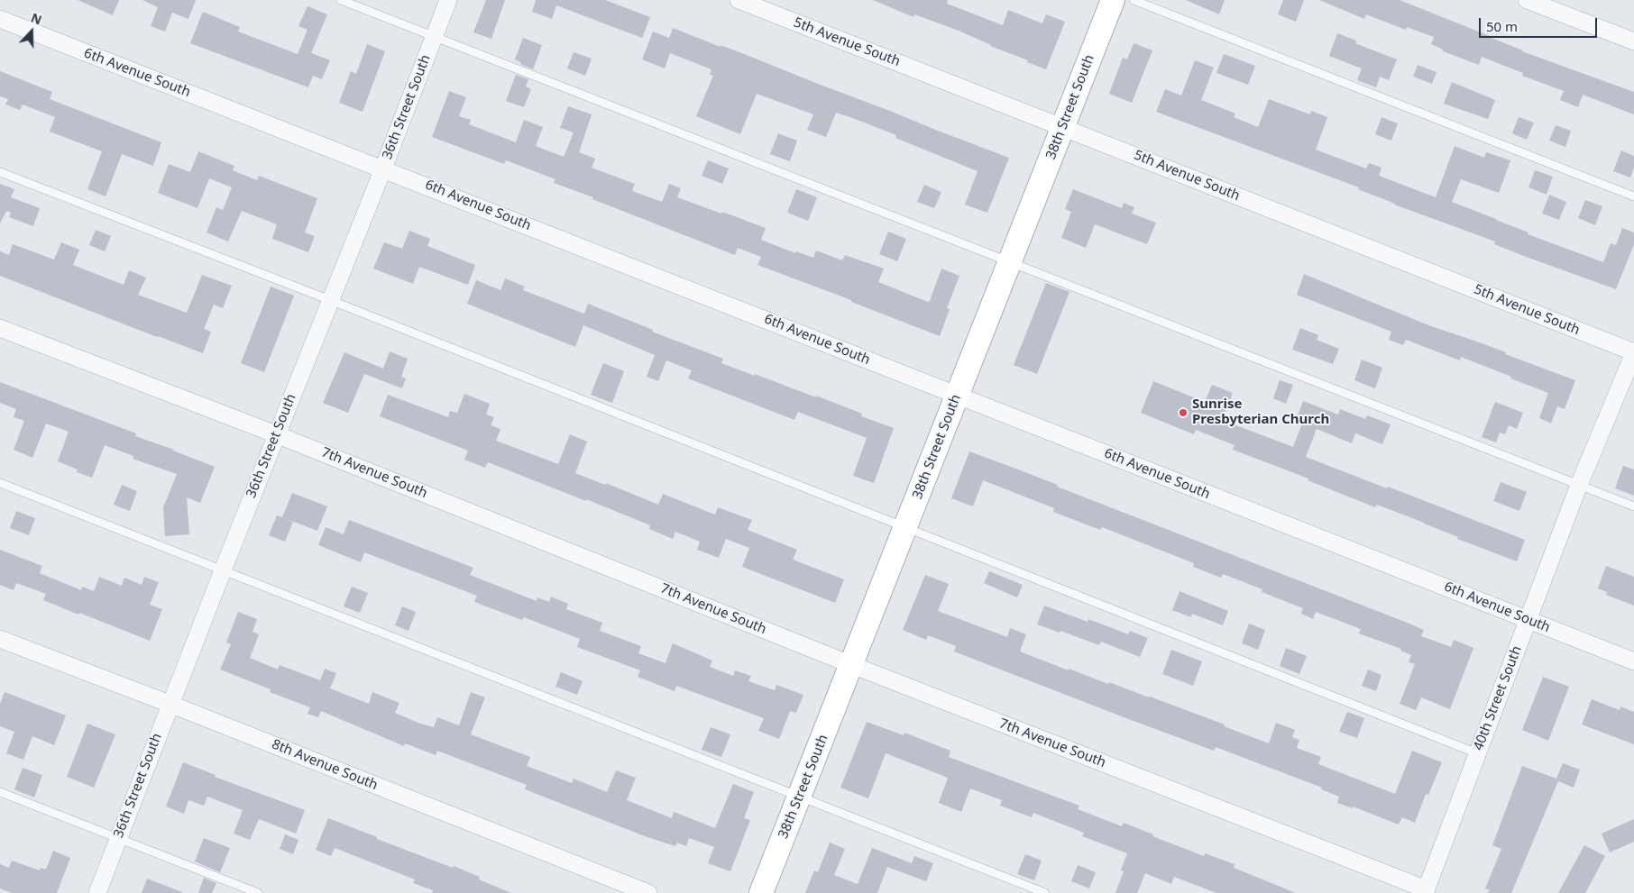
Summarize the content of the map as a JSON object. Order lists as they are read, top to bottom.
{
  "streets": {
    "main road": ["38th Street South"],
    "street": [
      "5th Avenue South",
      "6th Avenue South",
      "36th Street South",
      "7th Avenue South",
      "40th Street South",
      "8th Avenue South"
    ]
  },
  "crossings": [
    ["5th Avenue South", "38th Street South"],
    ["5th Avenue South", "40th Street South"],
    ["6th Avenue South", "36th Street South"],
    ["6th Avenue South", "38th Street South"],
    ["6th Avenue South", "40th Street South"],
    ["36th Street South", "7th Avenue South"],
    ["36th Street South", "8th Avenue South"],
    ["38th Street South", "7th Avenue South"],
    ["7th Avenue South", "40th Street South"]
  ],
  "places": ["Sunrise Presbyterian Church"],
  "scale_bar": "50 m",
  "north": "top"
}
